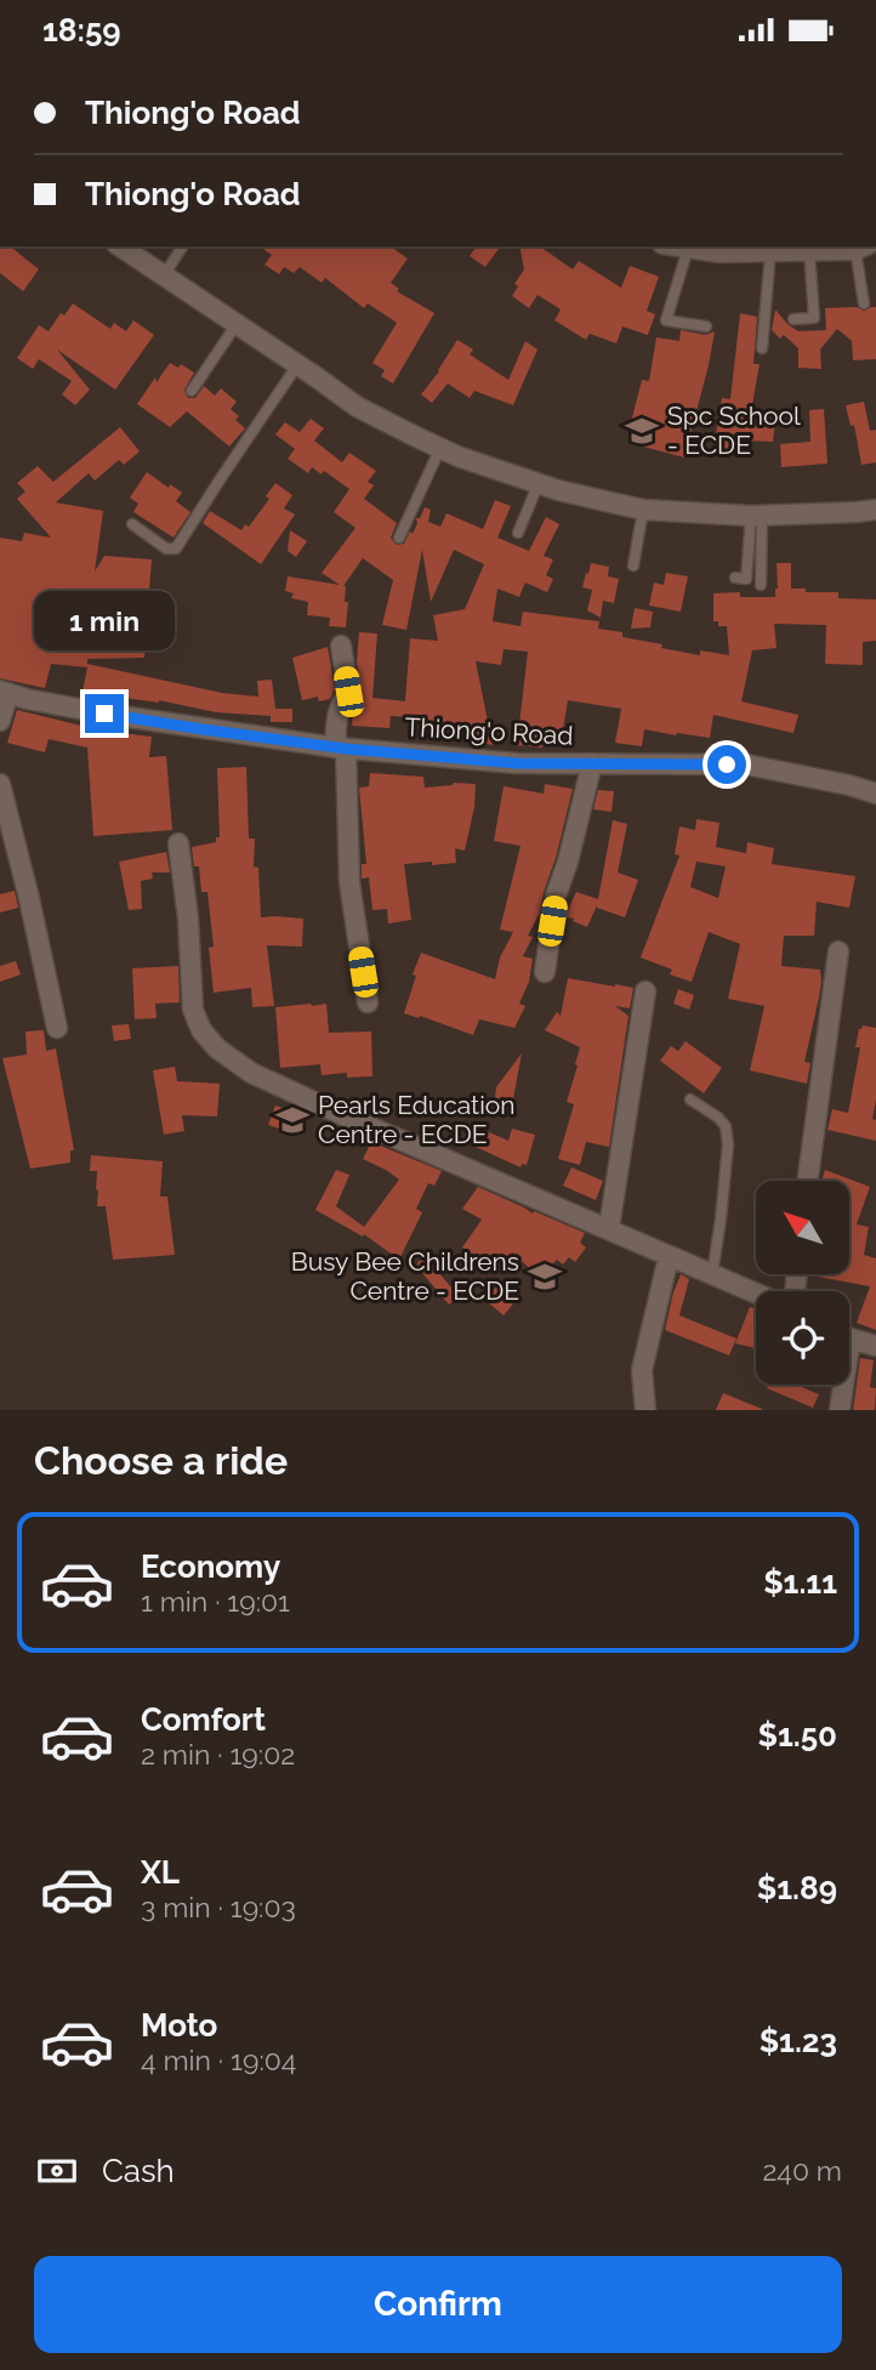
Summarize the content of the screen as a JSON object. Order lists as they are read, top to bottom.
{
  "streets": {
    "street": ["Thiong'o Road"]
  },
  "places": {
    "school or university": ["Spc School - ECDE", "Pearls Education Centre - ECDE", "Busy Bee Childrens Centre - ECDE"]
  },
  "north": "top left",
  "page": {
    "status": "18:59",
    "banner": ["Thiong'o Road", "Thiong'o Road"],
    "bubble": "1 min",
    "heading": "Choose a ride",
    "list": [
      {
        "name": "Economy",
        "note": "1 min · 19:01",
        "value": "$1.11"
      },
      {
        "name": "Comfort",
        "note": "2 min · 19:02",
        "value": "$1.50"
      },
      {
        "name": "XL",
        "note": "3 min · 19:03",
        "value": "$1.89"
      },
      {
        "name": "Moto",
        "note": "4 min · 19:04",
        "value": "$1.23"
      }
    ],
    "pay": ["Cash", "240 m"],
    "buttons": "Confirm"
  }
}
